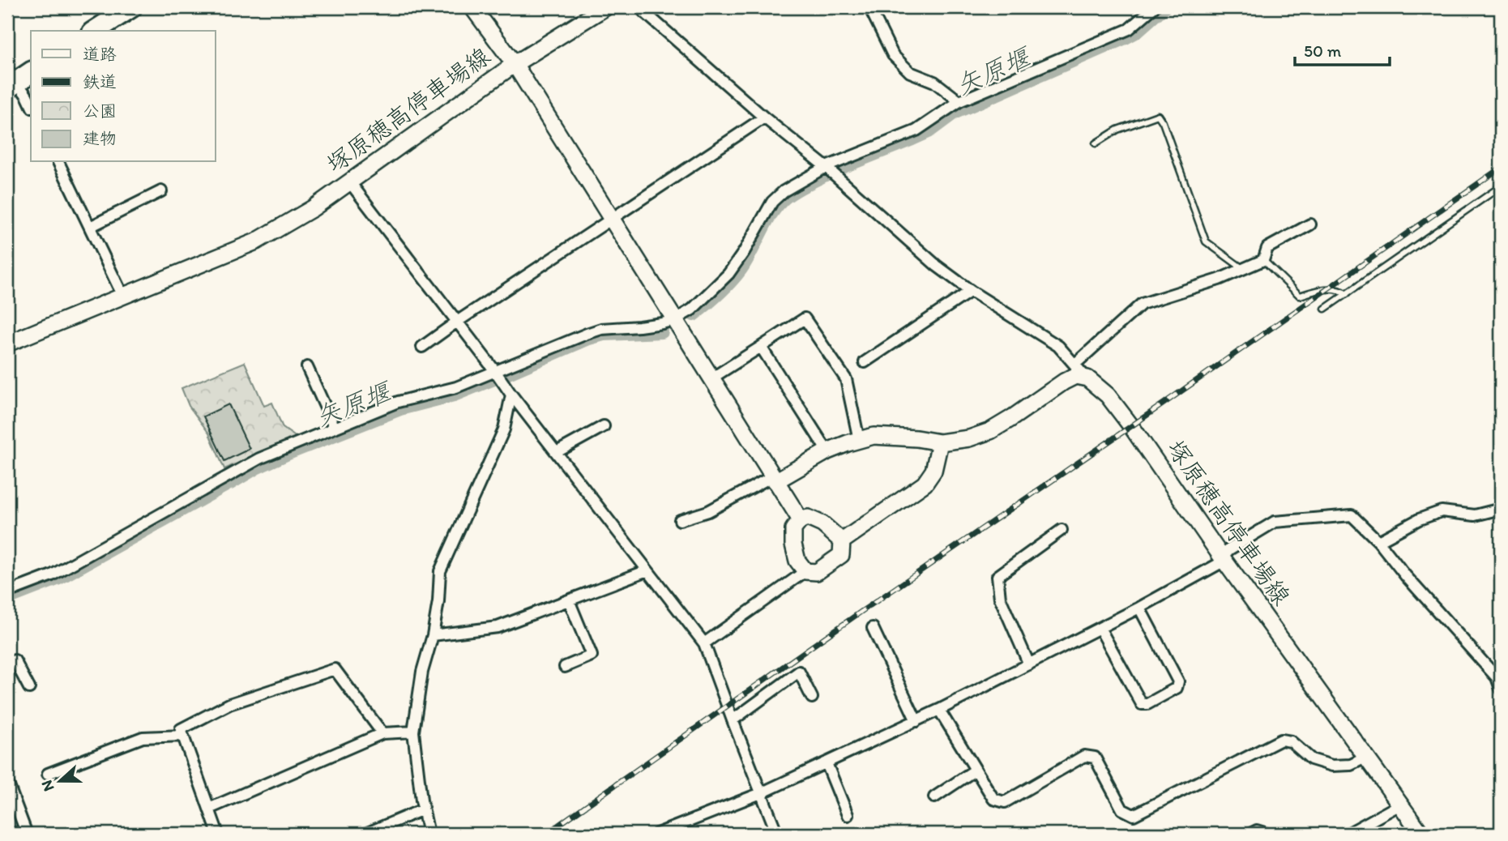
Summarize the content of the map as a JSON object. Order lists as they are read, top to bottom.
{
  "streets": {
    "main road": ["塚原穂高停車場線"]
  },
  "water": ["矢原堰"],
  "legend": [
    "道路",
    "鉄道",
    "公園",
    "建物"
  ],
  "scale_bar": "50 m",
  "north": "left"
}
